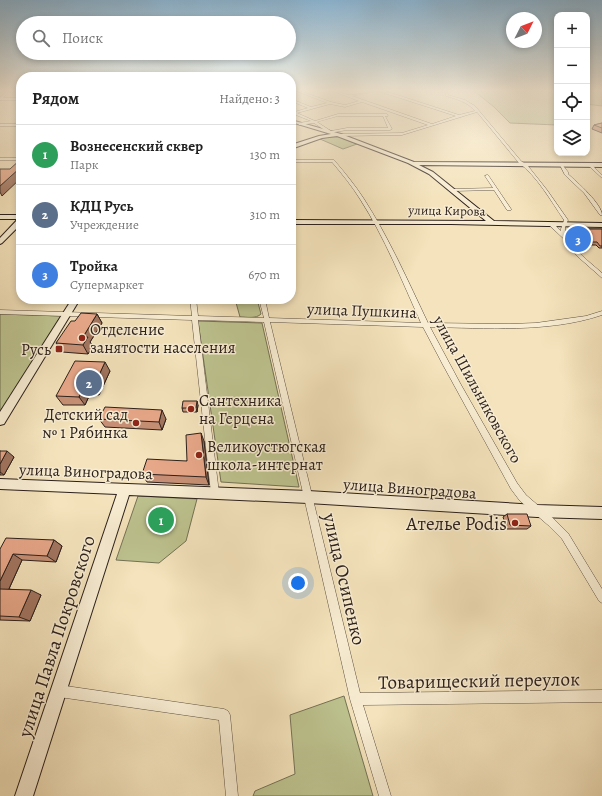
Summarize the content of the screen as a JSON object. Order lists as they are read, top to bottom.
{
  "streets": {
    "main road": ["улица Кирова", "улица Виноградова", "улица Павла Покровского"],
    "street": [
      "улица Пушкина",
      "улица Шильниковского",
      "улица Осипенко",
      "Товарищеский переулок"
    ]
  },
  "crossings": [
    ["улица Кирова", "улица Шильниковского"],
    ["улица Пушкина", "улица Шильниковского"],
    ["улица Пушкина", "улица Осипенко"],
    ["улица Шильниковского", "улица Виноградова"],
    ["улица Виноградова", "улица Осипенко"],
    ["улица Виноградова", "улица Павла Покровского"],
    ["улица Осипенко", "Товарищеский переулок"]
  ],
  "places": {
    "other": [
      "Отделение занятости населения",
      "Сантехника на Герцена",
      "Детский сад № 1 Рябинка",
      "Великоустюгская школа-интернат",
      "Ателье Podis"
    ],
    "transit": ["Русь"]
  },
  "north": "top right",
  "page": {
    "map_buttons": ["+", "−"],
    "search": "Поиск",
    "heading": ["Рядом", "Найдено: 3"],
    "list": [
      {
        "mark": "1",
        "name": "Вознесенский сквер",
        "note": "Парк",
        "value": "130 m"
      },
      {
        "mark": "2",
        "name": "КДЦ Русь",
        "note": "Учреждение",
        "value": "310 m"
      },
      {
        "mark": "3",
        "name": "Тройка",
        "note": "Супермаркет",
        "value": "670 m"
      }
    ],
    "pins": ["3", "2", "1"]
  }
}
